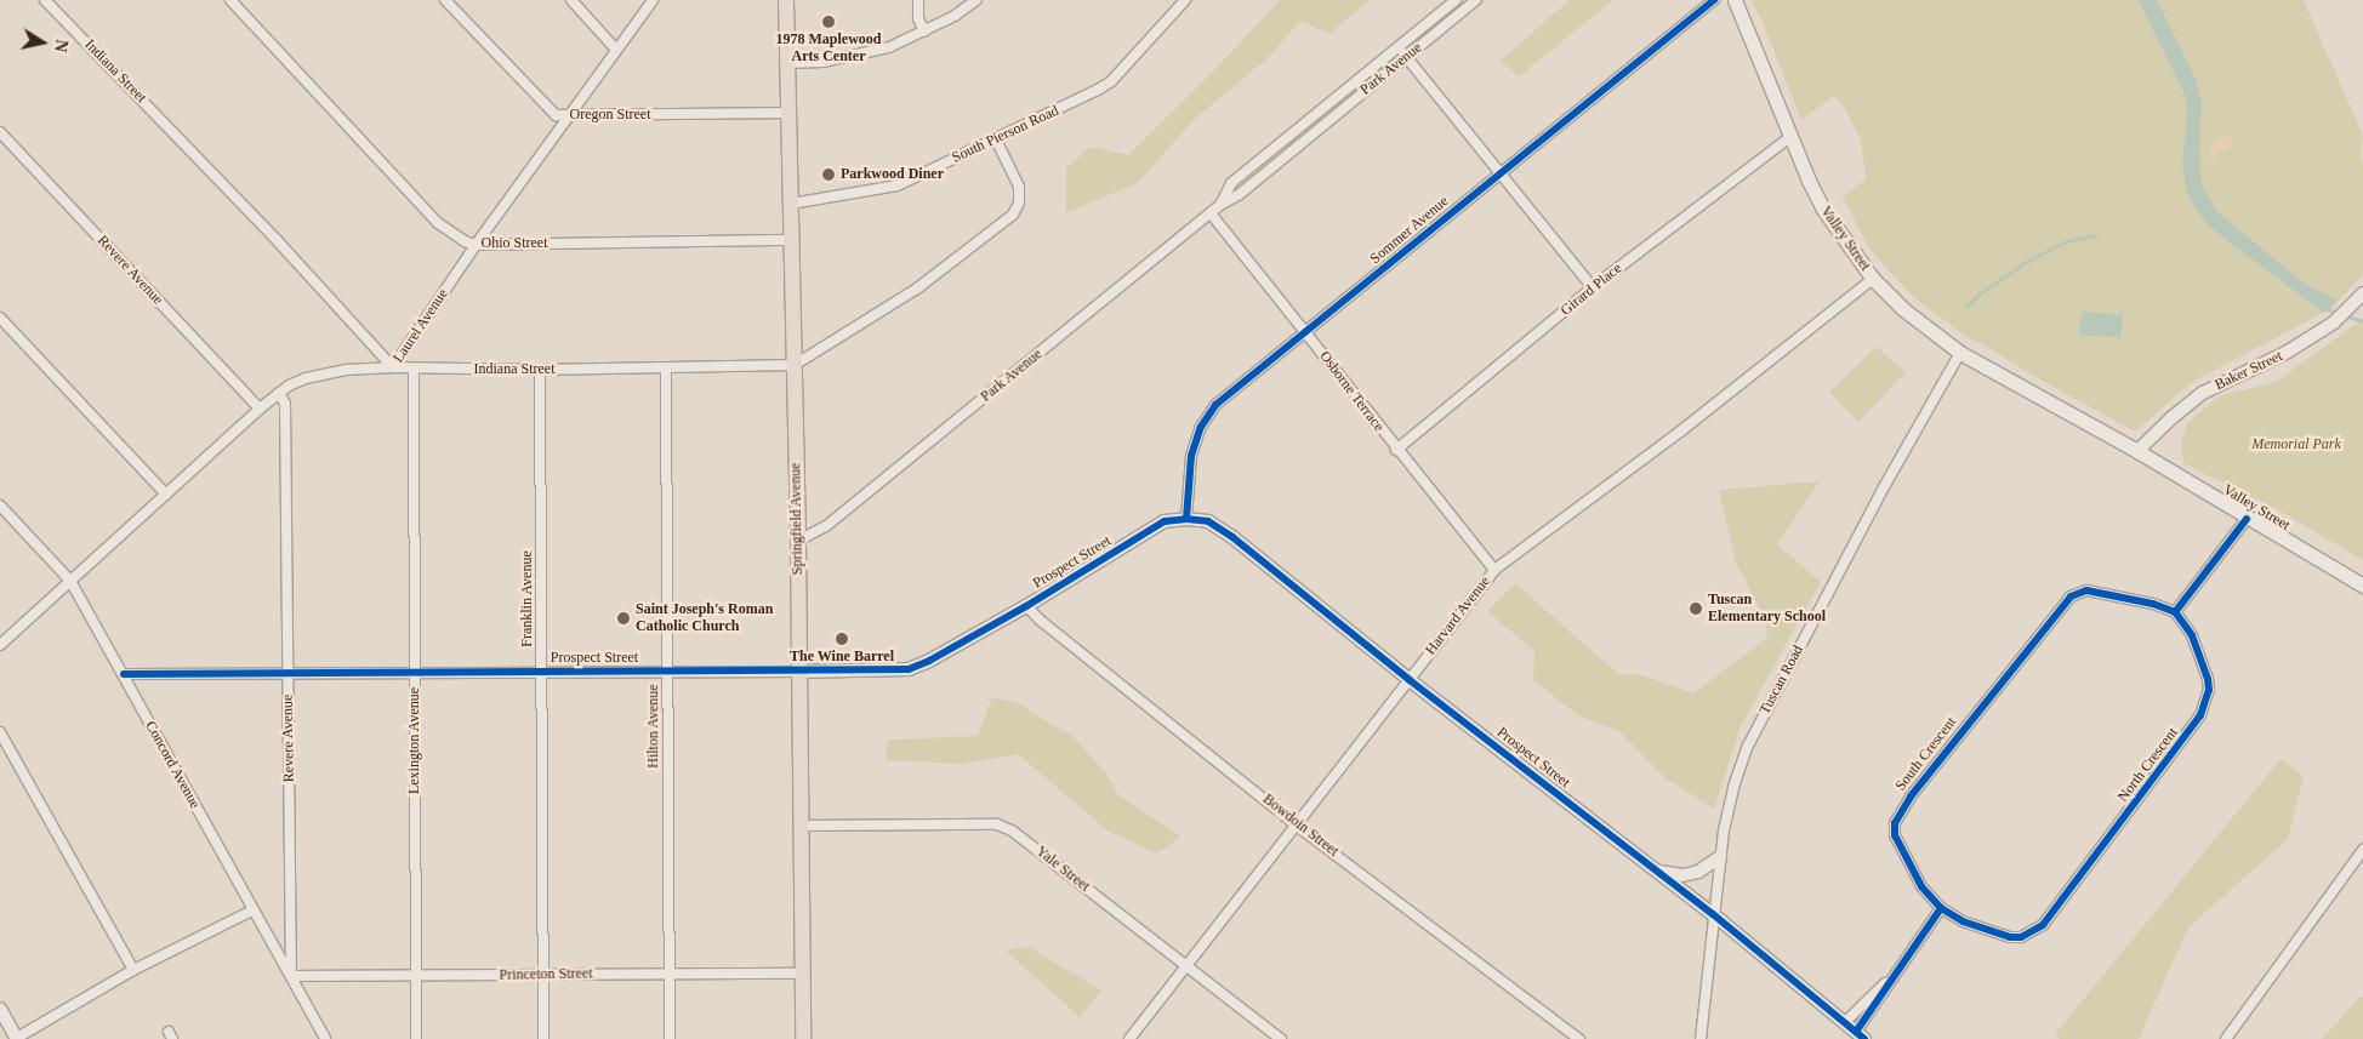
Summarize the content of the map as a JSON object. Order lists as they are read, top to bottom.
{
  "streets": {
    "main road": ["Valley Street", "Springfield Avenue"],
    "street": [
      "Park Avenue",
      "Indiana Street",
      "Oregon Street",
      "South Pierson Road",
      "Sommer Avenue",
      "Ohio Street",
      "Revere Avenue",
      "Girard Place",
      "Laurel Avenue",
      "Baker Street",
      "Osborne Terrace",
      "Prospect Street",
      "Franklin Avenue",
      "Harvard Avenue",
      "Tuscan Road",
      "Hilton Avenue",
      "Lexington Avenue",
      "South Crescent",
      "Concord Avenue",
      "North Crescent",
      "Bowdoin Street",
      "Yale Street",
      "Princeton Street"
    ]
  },
  "crossings": [
    ["Park Avenue", "Osborne Terrace"],
    ["Park Avenue", "Springfield Avenue"],
    ["Indiana Street", "Laurel Avenue"],
    ["Indiana Street", "Springfield Avenue"],
    ["Indiana Street", "Franklin Avenue"],
    ["Indiana Street", "Hilton Avenue"],
    ["Indiana Street", "Lexington Avenue"],
    ["Oregon Street", "Laurel Avenue"],
    ["Oregon Street", "Springfield Avenue"],
    ["South Pierson Road", "Springfield Avenue"],
    ["Sommer Avenue", "Osborne Terrace"],
    ["Sommer Avenue", "Prospect Street"],
    ["Valley Street", "Girard Place"],
    ["Valley Street", "Baker Street"],
    ["Valley Street", "Harvard Avenue"],
    ["Valley Street", "Tuscan Road"],
    ["Ohio Street", "Laurel Avenue"],
    ["Ohio Street", "Springfield Avenue"],
    ["Revere Avenue", "Laurel Avenue"],
    ["Revere Avenue", "Prospect Street"],
    ["Revere Avenue", "Concord Avenue"],
    ["Revere Avenue", "Princeton Street"],
    ["Girard Place", "Osborne Terrace"],
    ["Laurel Avenue", "Concord Avenue"],
    ["Osborne Terrace", "Harvard Avenue"],
    ["Springfield Avenue", "Prospect Street"],
    ["Springfield Avenue", "Yale Street"],
    ["Springfield Avenue", "Princeton Street"],
    ["Prospect Street", "Franklin Avenue"],
    ["Prospect Street", "Harvard Avenue"],
    ["Prospect Street", "Tuscan Road"],
    ["Prospect Street", "Hilton Avenue"],
    ["Prospect Street", "Lexington Avenue"],
    ["Prospect Street", "Concord Avenue"],
    ["Prospect Street", "Bowdoin Street"],
    ["Franklin Avenue", "Princeton Street"],
    ["Harvard Avenue", "Bowdoin Street"],
    ["Harvard Avenue", "Yale Street"],
    ["Hilton Avenue", "Princeton Street"],
    ["Lexington Avenue", "Princeton Street"],
    ["South Crescent", "North Crescent"],
    ["Concord Avenue", "Princeton Street"]
  ],
  "parks": ["Memorial Park"],
  "places": [
    "1978 Maplewood Arts Center",
    "Parkwood Diner",
    "Tuscan Elementary School",
    "Saint Joseph's Roman Catholic Church",
    "The Wine Barrel"
  ],
  "north": "right"
}
